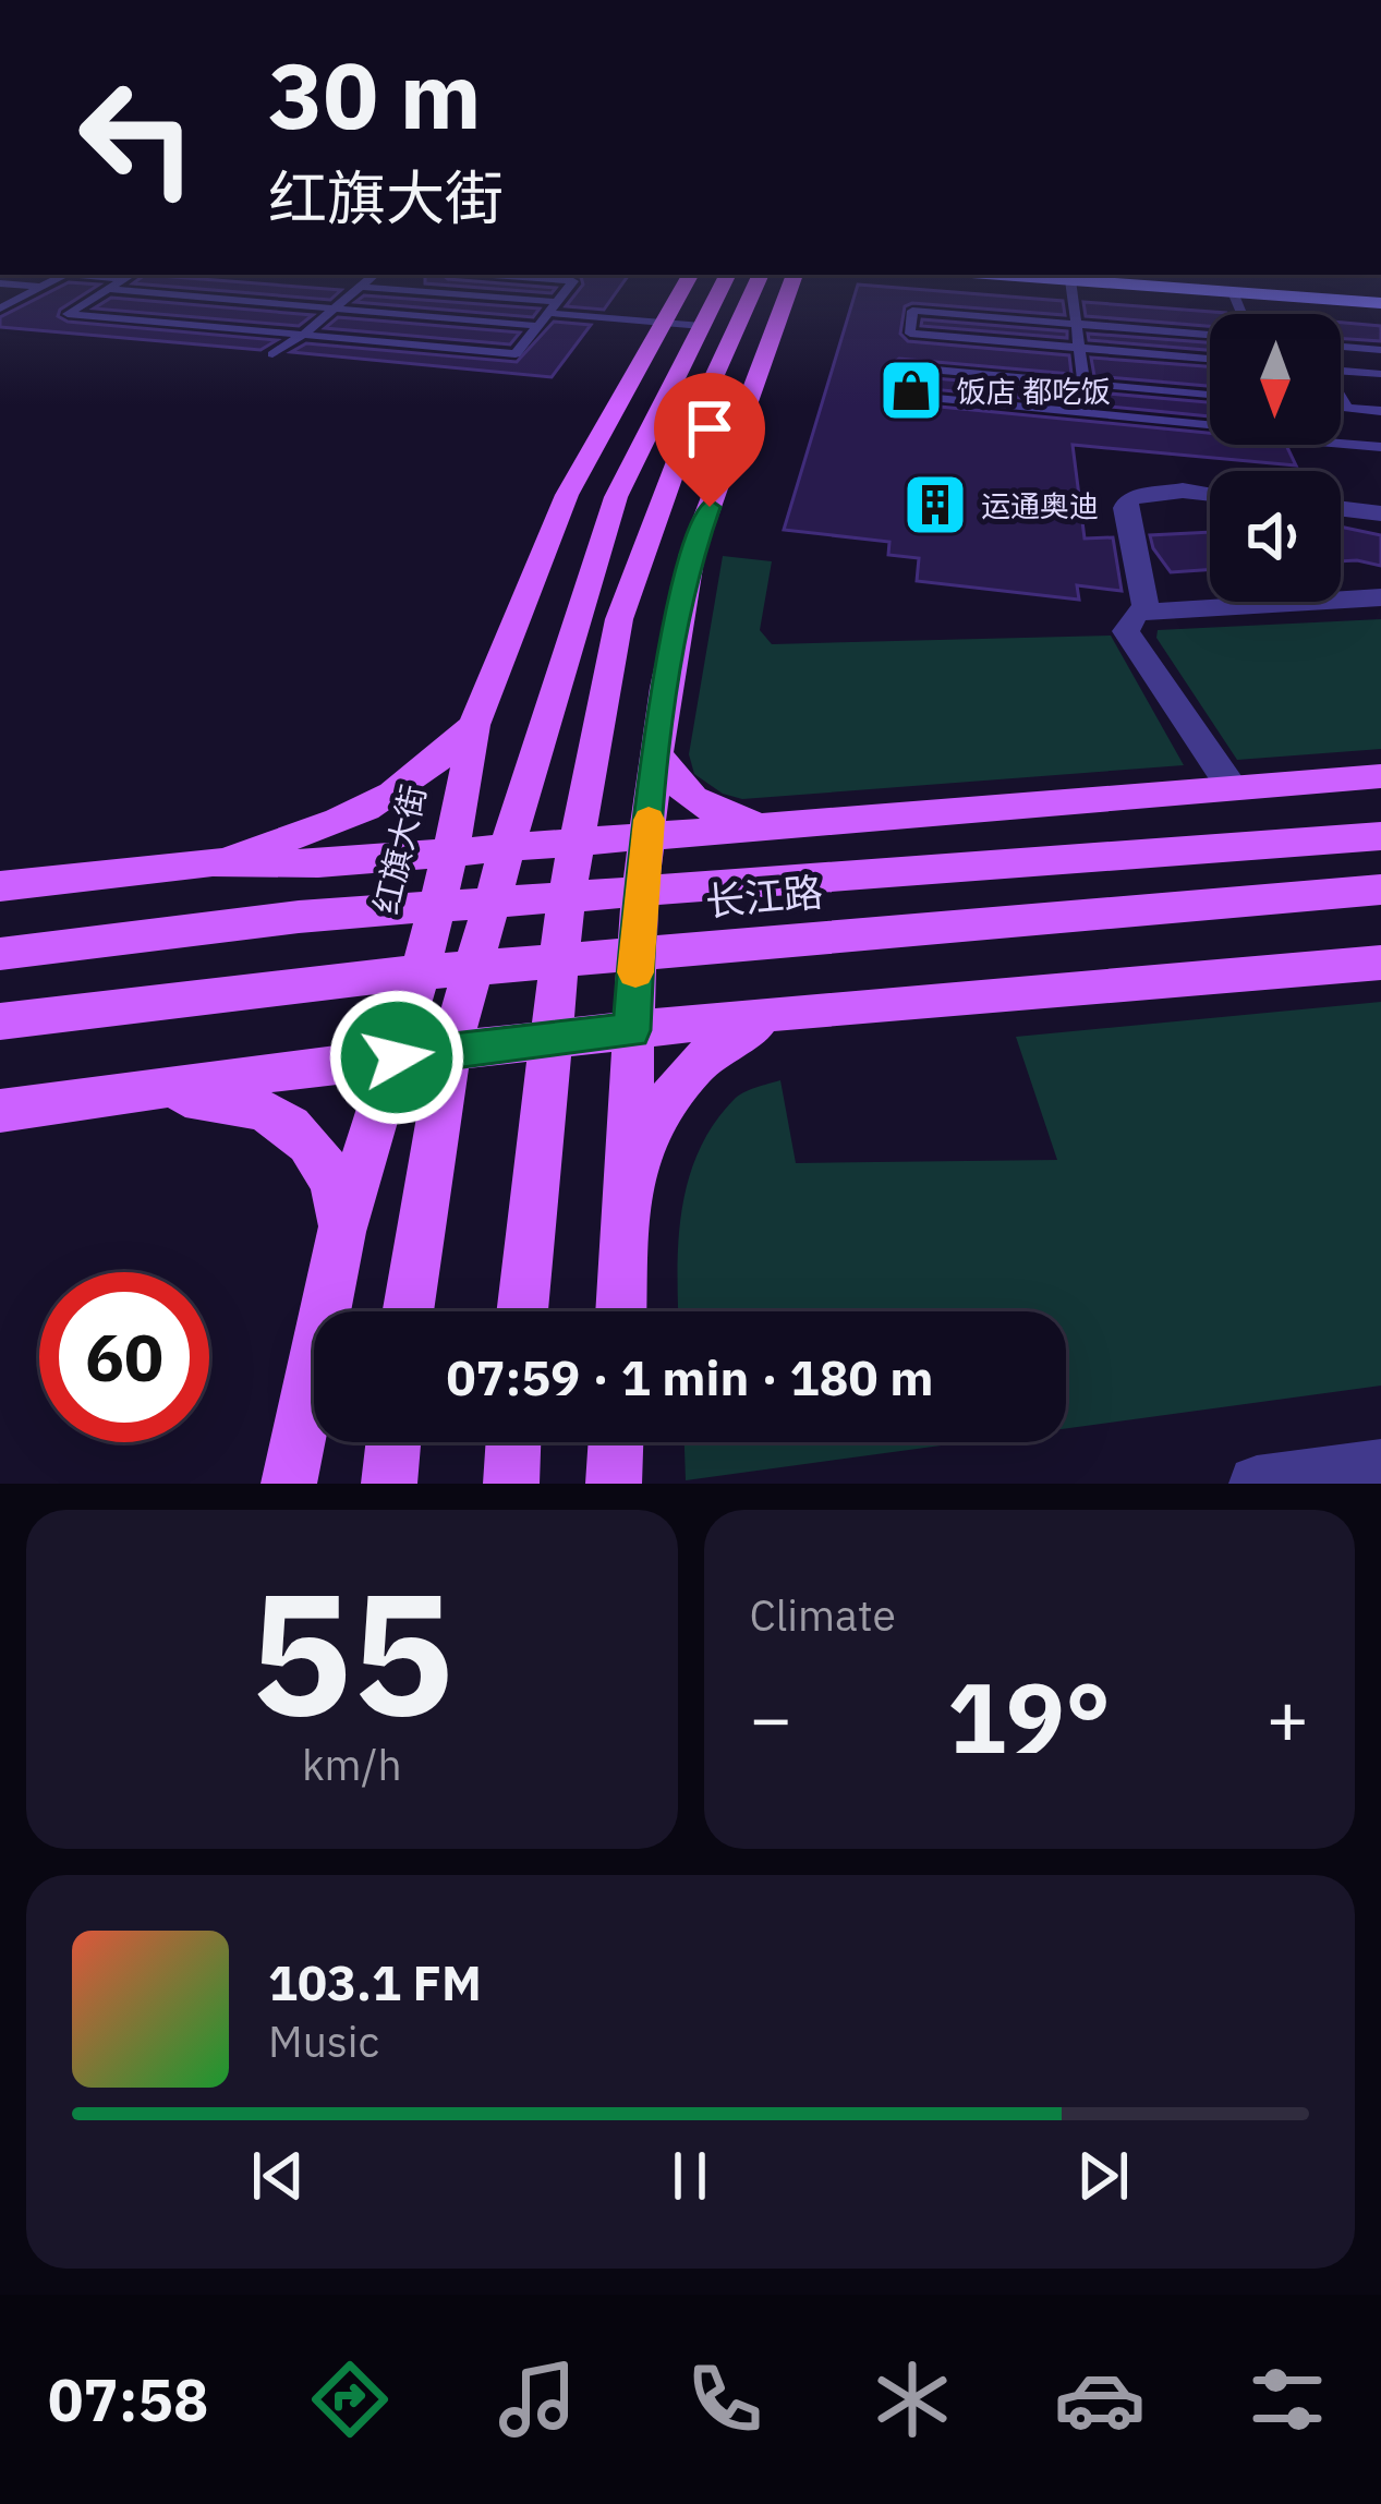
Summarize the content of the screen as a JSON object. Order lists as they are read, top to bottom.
{
  "streets": {
    "main road": ["红旗大街", "长江路"]
  },
  "crossings": [
    ["红旗大街", "长江路"]
  ],
  "places": {
    "shop": ["饭店 都吃饭"],
    "building": ["运通奥迪"]
  },
  "north": "bottom",
  "page": {
    "turn": ["30 m", "红旗大街"],
    "limit": "60",
    "trip": "07:59 · 1 min · 180 m",
    "tile": [
      ["55", "km/h"],
      "Climate"
    ],
    "heat": ["−", "19°", "+"],
    "song": ["103.1 FM", "Music"],
    "tabs": "07:58"
  }
}
